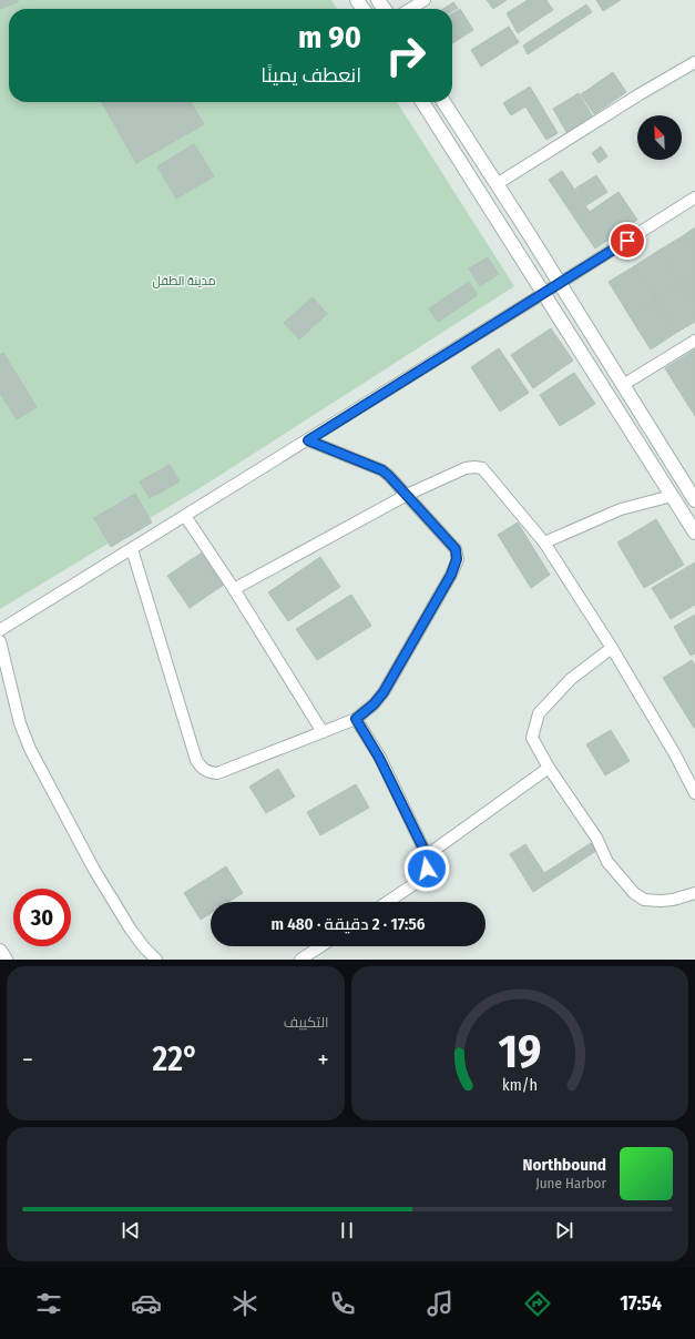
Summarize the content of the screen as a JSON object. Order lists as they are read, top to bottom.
{
  "parks": ["مدينة الطفل"],
  "north": "top left",
  "page": {
    "turn": ["90 m", "انعطف يمينًا"],
    "limit": "30",
    "trip": "17:56 · 2 دقيقة · 480 m",
    "tile": "التكييف",
    "heat": ["−", "22°", "+"],
    "song": ["Northbound", "June Harbor"],
    "tabs": "17:54",
    "gauge": ["19", "km/h"]
  }
}
